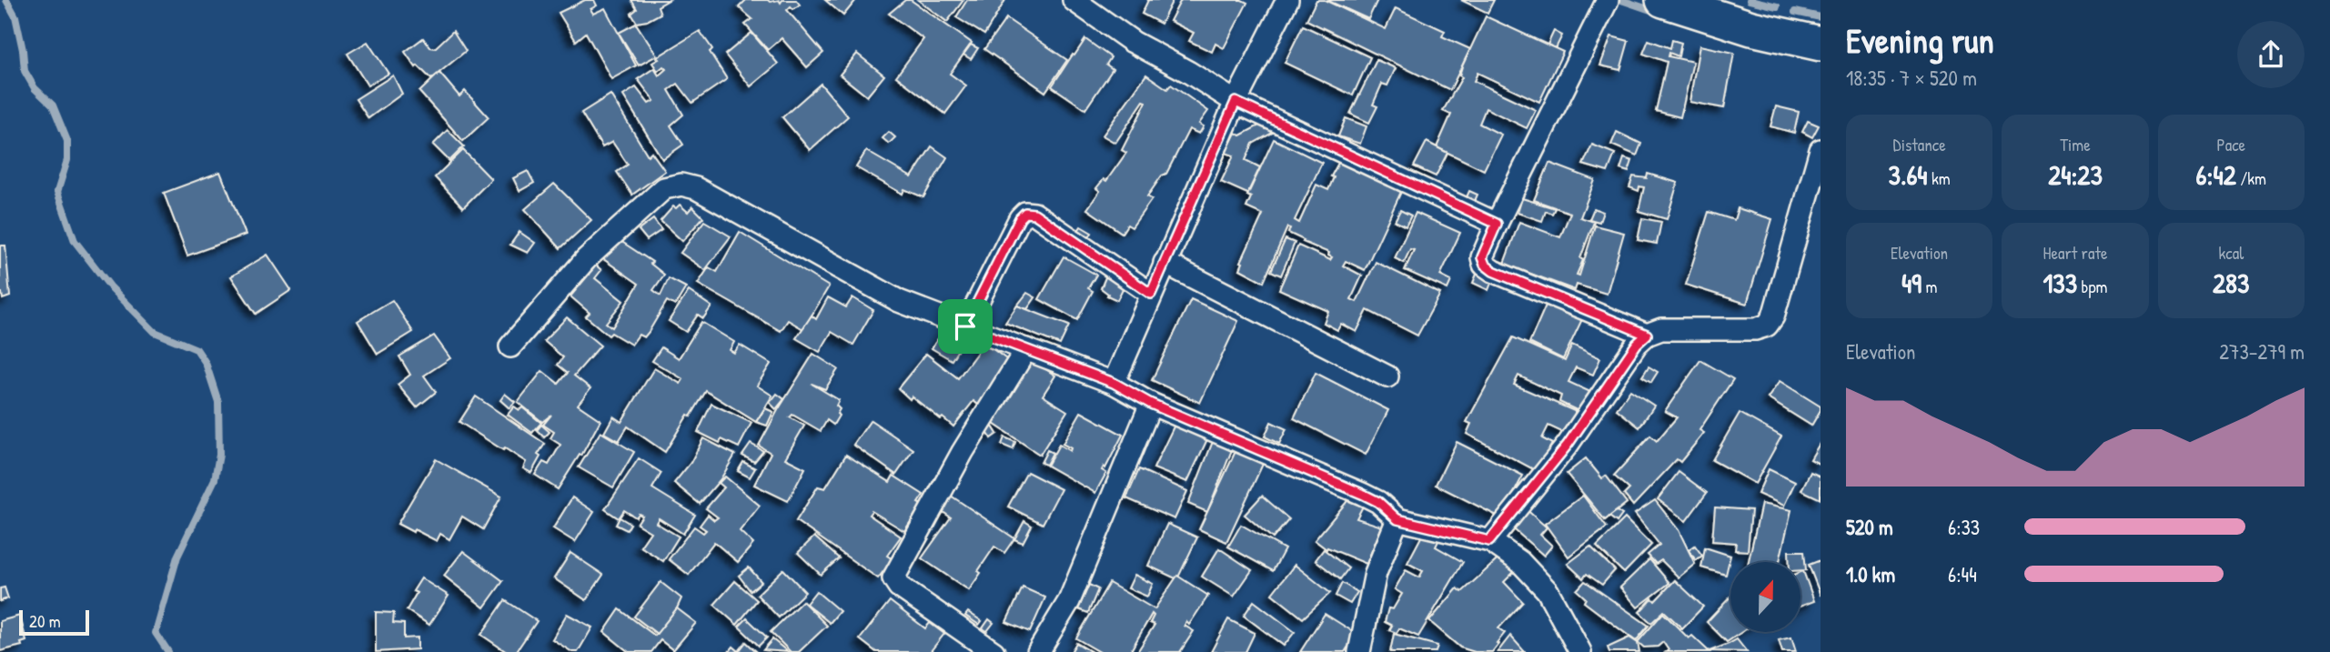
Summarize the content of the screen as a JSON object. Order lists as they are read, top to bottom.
{
  "scale_bar": "20 m",
  "north": "top",
  "page": {
    "heading": ["Evening run", "18:35 · 7 × 520 m"],
    "stats": [
      ["Distance", "3.64 km"],
      ["Time", "24:23"],
      ["Pace", "6:42 /km"],
      ["Elevation", "49 m"],
      ["Heart rate", "133 bpm"],
      ["kcal", "283"]
    ],
    "chart": ["Elevation", "273–279 m"],
    "list": [
      {
        "name": "520 m",
        "note": "6:33"
      },
      {
        "name": "1.0 km",
        "note": "6:44"
      }
    ],
    "scale": "20 m"
  }
}
